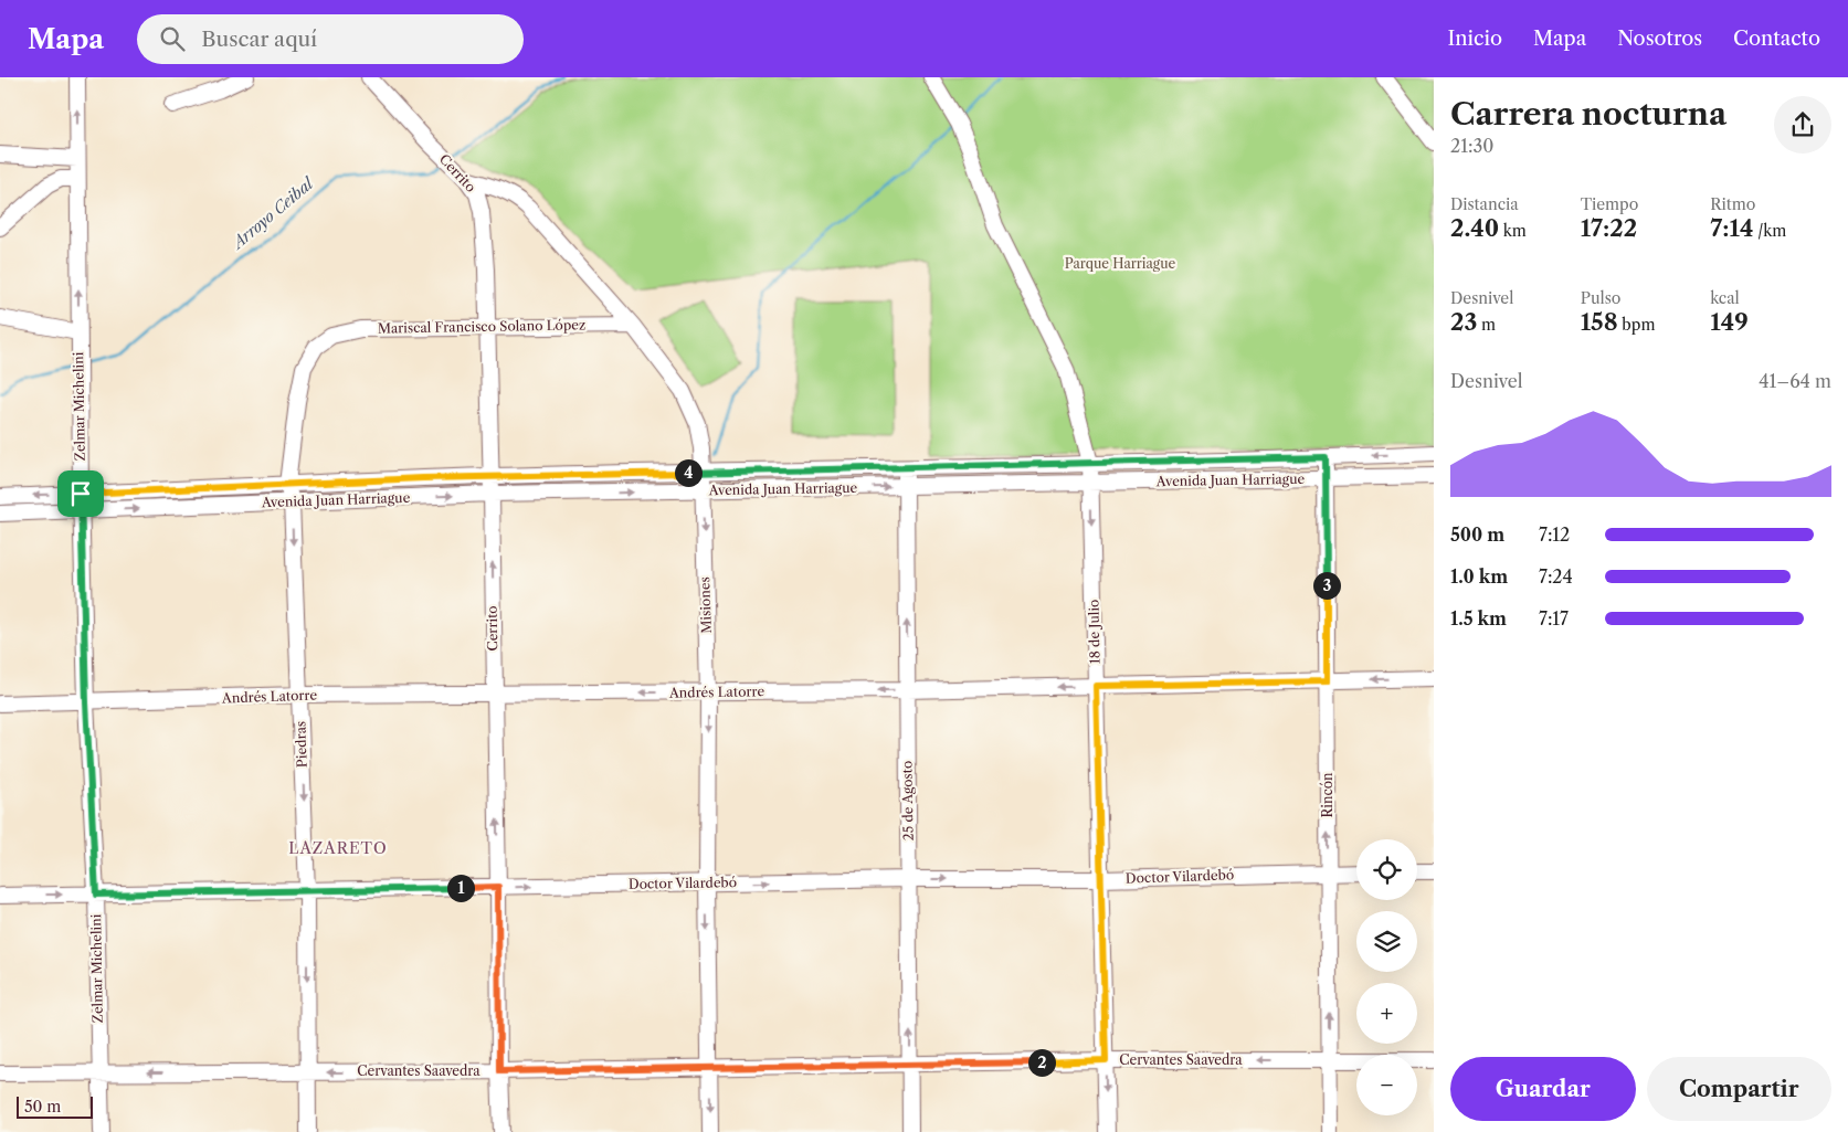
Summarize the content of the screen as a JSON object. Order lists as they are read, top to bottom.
{
  "streets": {
    "street": [
      "Cerrito",
      "Mariscal Francisco Solano López",
      "Zelmar Michelini",
      "Avenida Juan Harriague",
      "Misiones",
      "18 de Julio",
      "Andrés Latorre",
      "Piedras",
      "Rincón",
      "25 de Agosto",
      "Doctor Vilardebó",
      "Cervantes Saavedra"
    ]
  },
  "crossings": [
    ["Cerrito", "Mariscal Francisco Solano López"],
    ["Cerrito", "Avenida Juan Harriague"],
    ["Cerrito", "Misiones"],
    ["Cerrito", "Andrés Latorre"],
    ["Cerrito", "Doctor Vilardebó"],
    ["Cerrito", "Cervantes Saavedra"],
    ["Mariscal Francisco Solano López", "Misiones"],
    ["Mariscal Francisco Solano López", "Piedras"],
    ["Zelmar Michelini", "Avenida Juan Harriague"],
    ["Zelmar Michelini", "Andrés Latorre"],
    ["Zelmar Michelini", "Doctor Vilardebó"],
    ["Zelmar Michelini", "Cervantes Saavedra"],
    ["Avenida Juan Harriague", "Misiones"],
    ["Avenida Juan Harriague", "18 de Julio"],
    ["Avenida Juan Harriague", "Piedras"],
    ["Avenida Juan Harriague", "Rincón"],
    ["Avenida Juan Harriague", "25 de Agosto"],
    ["Misiones", "Andrés Latorre"],
    ["Misiones", "Doctor Vilardebó"],
    ["Misiones", "Cervantes Saavedra"],
    ["18 de Julio", "Andrés Latorre"],
    ["18 de Julio", "Doctor Vilardebó"],
    ["18 de Julio", "Cervantes Saavedra"],
    ["Andrés Latorre", "Piedras"],
    ["Andrés Latorre", "Rincón"],
    ["Andrés Latorre", "25 de Agosto"],
    ["Piedras", "Doctor Vilardebó"],
    ["Piedras", "Cervantes Saavedra"],
    ["Rincón", "Doctor Vilardebó"],
    ["Rincón", "Cervantes Saavedra"],
    ["25 de Agosto", "Doctor Vilardebó"],
    ["25 de Agosto", "Cervantes Saavedra"]
  ],
  "one_way": [
    "Cerrito",
    "Misiones",
    "Andrés Latorre",
    "Piedras",
    "Rincón",
    "25 de Agosto",
    "Doctor Vilardebó",
    "Cervantes Saavedra"
  ],
  "districts": ["LAZARETO"],
  "water": ["Arroyo Ceibal"],
  "parks": ["Parque Harriague"],
  "scale_bar": "50 m",
  "page": {
    "header": "Mapa",
    "search": "Buscar aquí",
    "nav": [
      "Inicio",
      "Mapa",
      "Nosotros",
      "Contacto"
    ],
    "heading": ["Carrera nocturna", "21:30"],
    "stats": [
      ["Distancia", "2.40 km"],
      ["Tiempo", "17:22"],
      ["Ritmo", "7:14 /km"],
      ["Desnivel", "23 m"],
      ["Pulso", "158 bpm"],
      ["kcal", "149"]
    ],
    "chart": ["Desnivel", "41–64 m"],
    "pins": [
      "4",
      "3",
      "1",
      "2"
    ],
    "list": [
      {
        "name": "500 m",
        "note": "7:12"
      },
      {
        "name": "1.0 km",
        "note": "7:24"
      },
      {
        "name": "1.5 km",
        "note": "7:17"
      }
    ],
    "map_buttons": ["+", "−"],
    "buttons": ["Guardar", "Compartir"],
    "scale": "50 m"
  }
}
